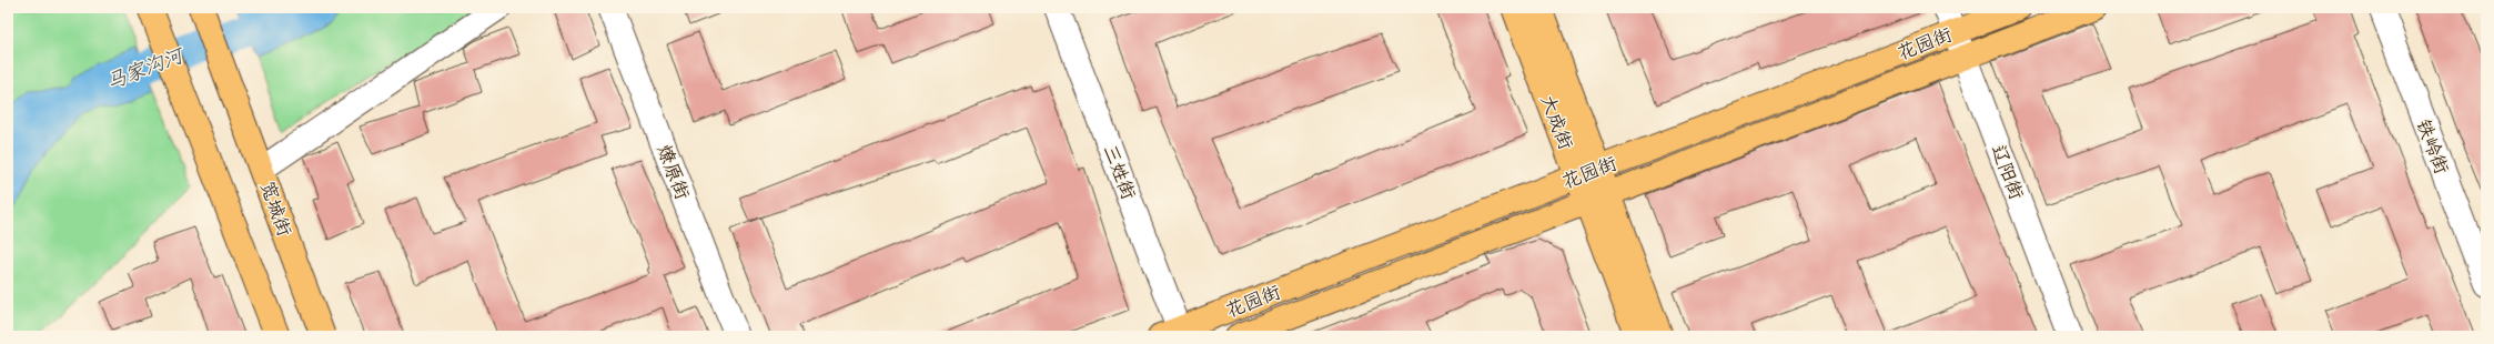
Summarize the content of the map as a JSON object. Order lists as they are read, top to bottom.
{
  "streets": {
    "main road": ["花园街", "大成街", "宽城街"],
    "street": [
      "铁岭街",
      "燎原街",
      "三姓街",
      "辽阳街"
    ]
  },
  "crossings": [
    ["花园街", "大成街"],
    ["花园街", "三姓街"],
    ["花园街", "辽阳街"]
  ],
  "water": ["马家沟河"]
}
